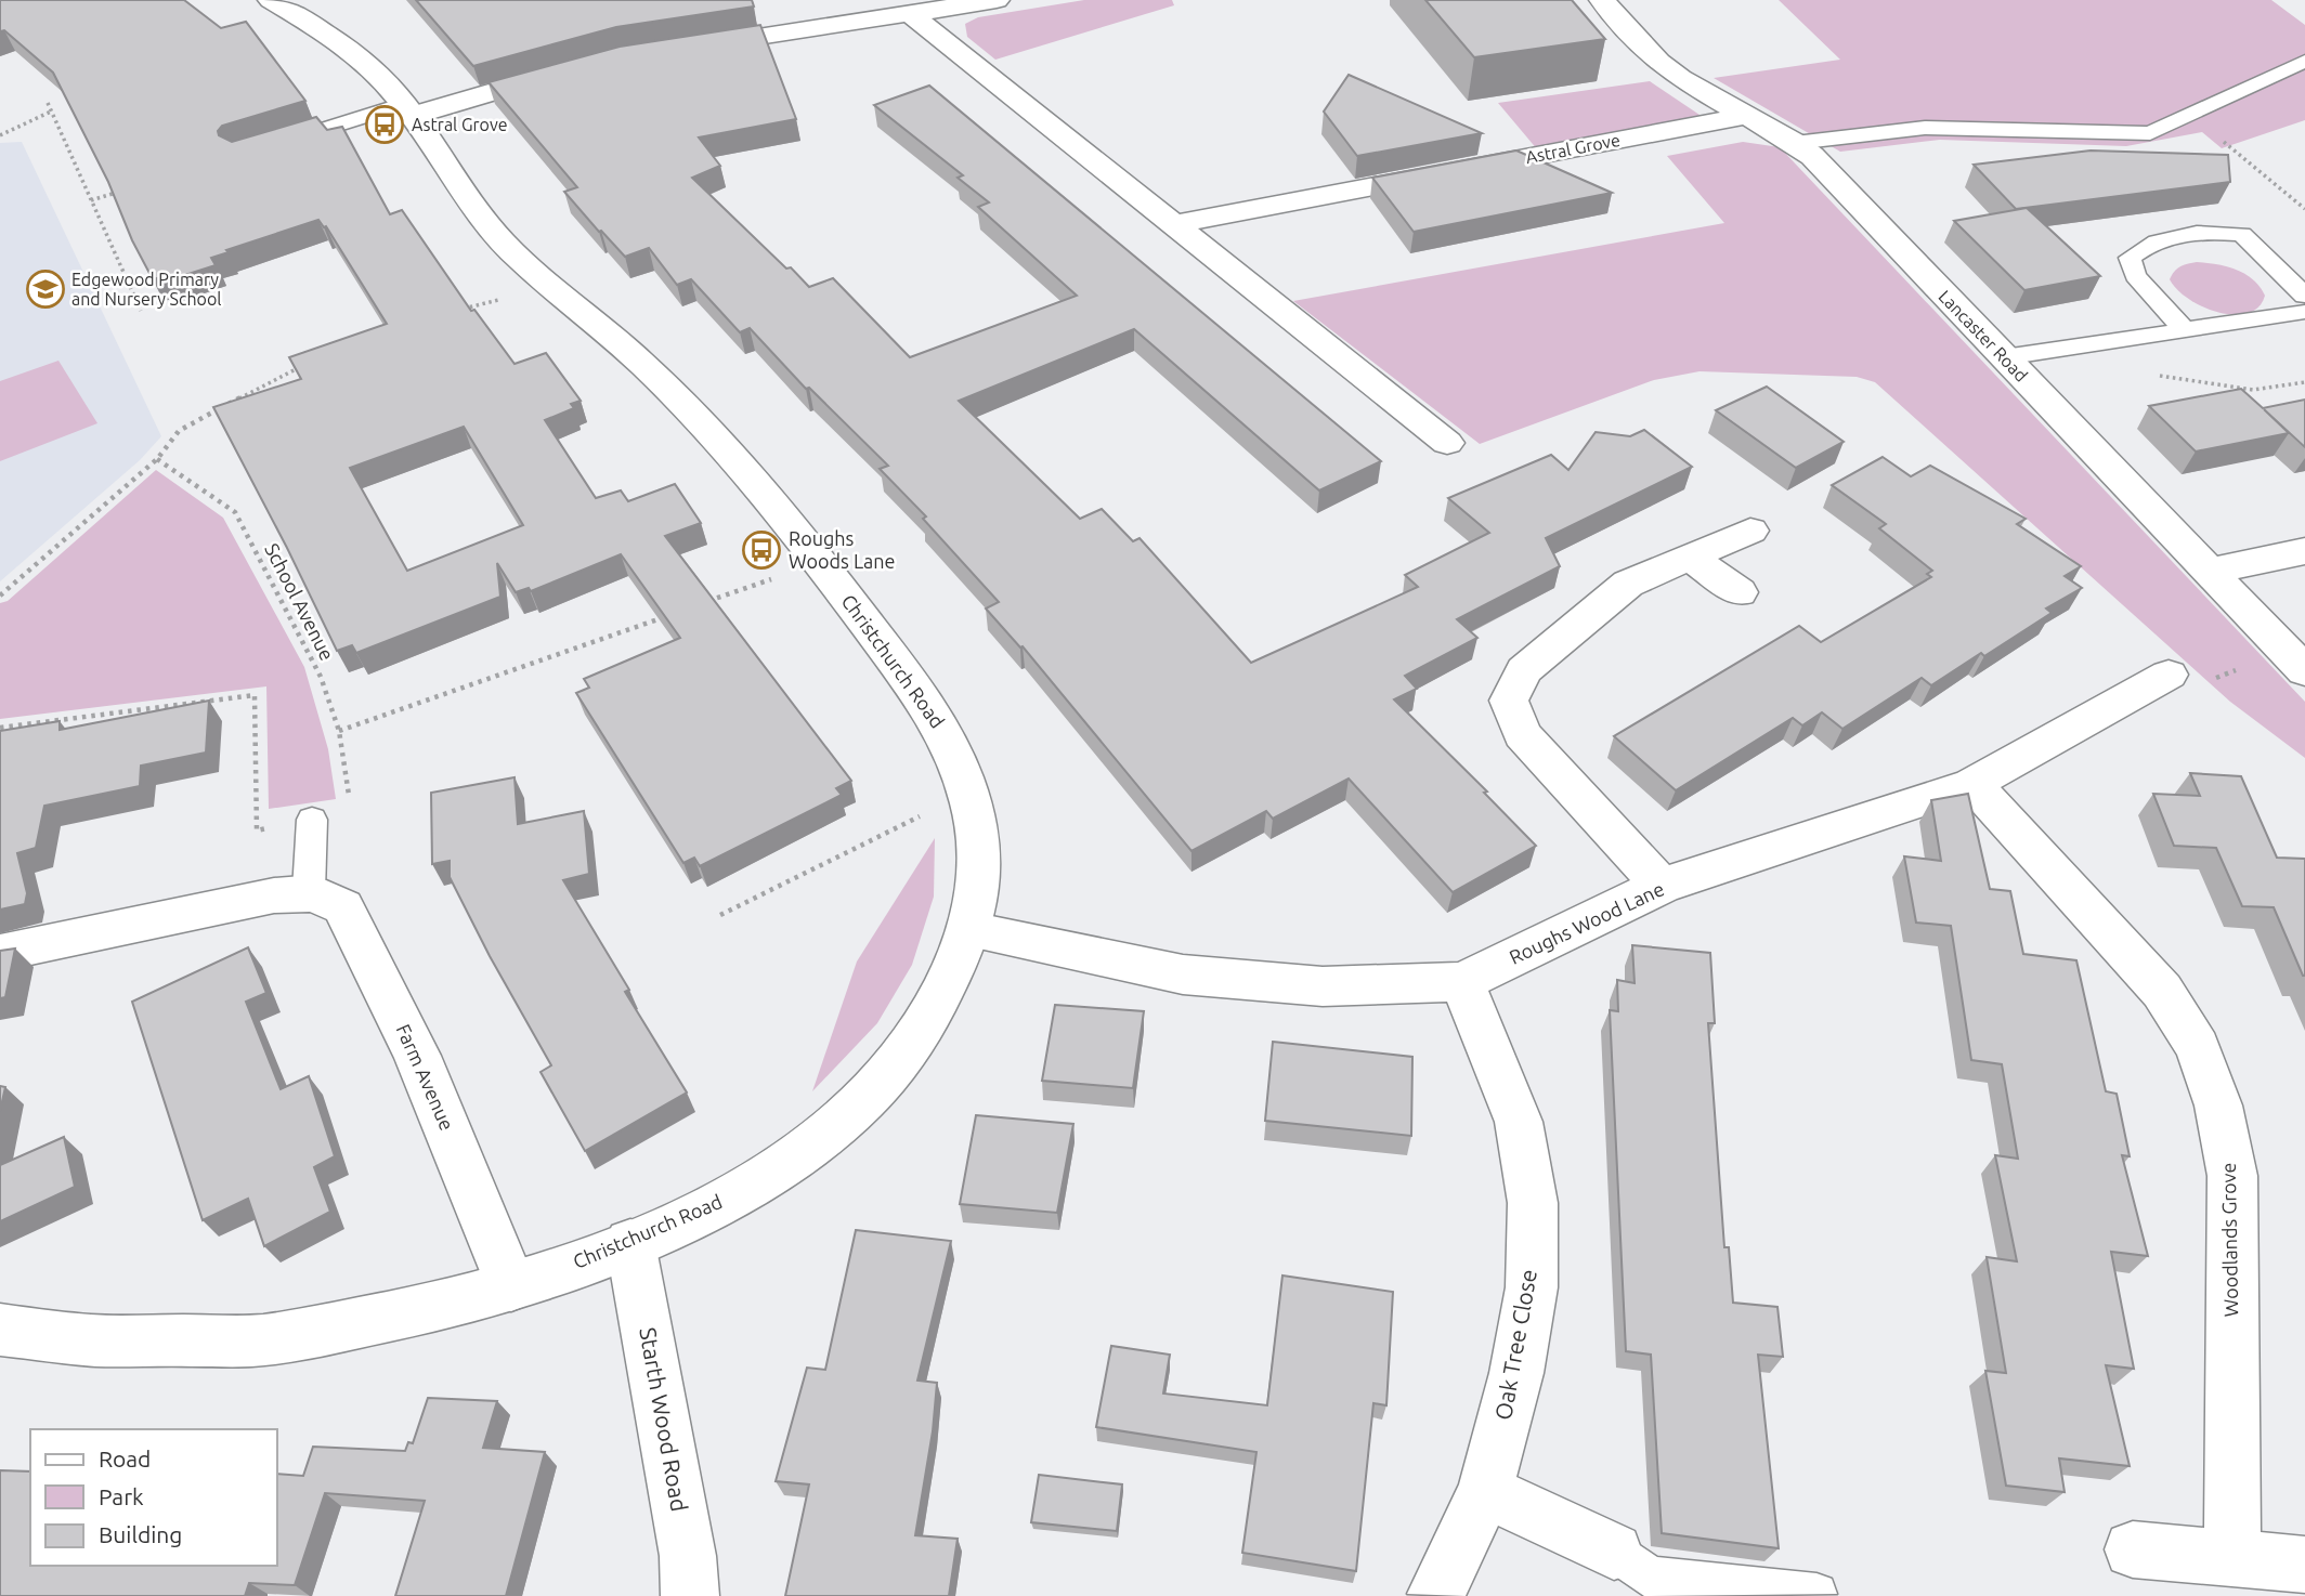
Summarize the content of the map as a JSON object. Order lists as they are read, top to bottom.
{
  "streets": {
    "street": [
      "Astral Grove",
      "Lancaster Road",
      "Christchurch Road",
      "Roughs Wood Lane",
      "Farm Avenue",
      "Woodlands Grove",
      "Oak Tree Close",
      "Starth Wood Road"
    ],
    "path": ["School Avenue"]
  },
  "crossings": [
    ["Astral Grove", "Lancaster Road"],
    ["Christchurch Road", "Roughs Wood Lane"],
    ["Christchurch Road", "Farm Avenue"],
    ["Christchurch Road", "Starth Wood Road"],
    ["Roughs Wood Lane", "Woodlands Grove"],
    ["Roughs Wood Lane", "Oak Tree Close"]
  ],
  "places": {
    "bus stop": ["Astral Grove", "Roughs Woods Lane"],
    "school or university": ["Edgewood Primary and Nursery School"]
  },
  "legend": ["Road", "Park", "Building"]
}
